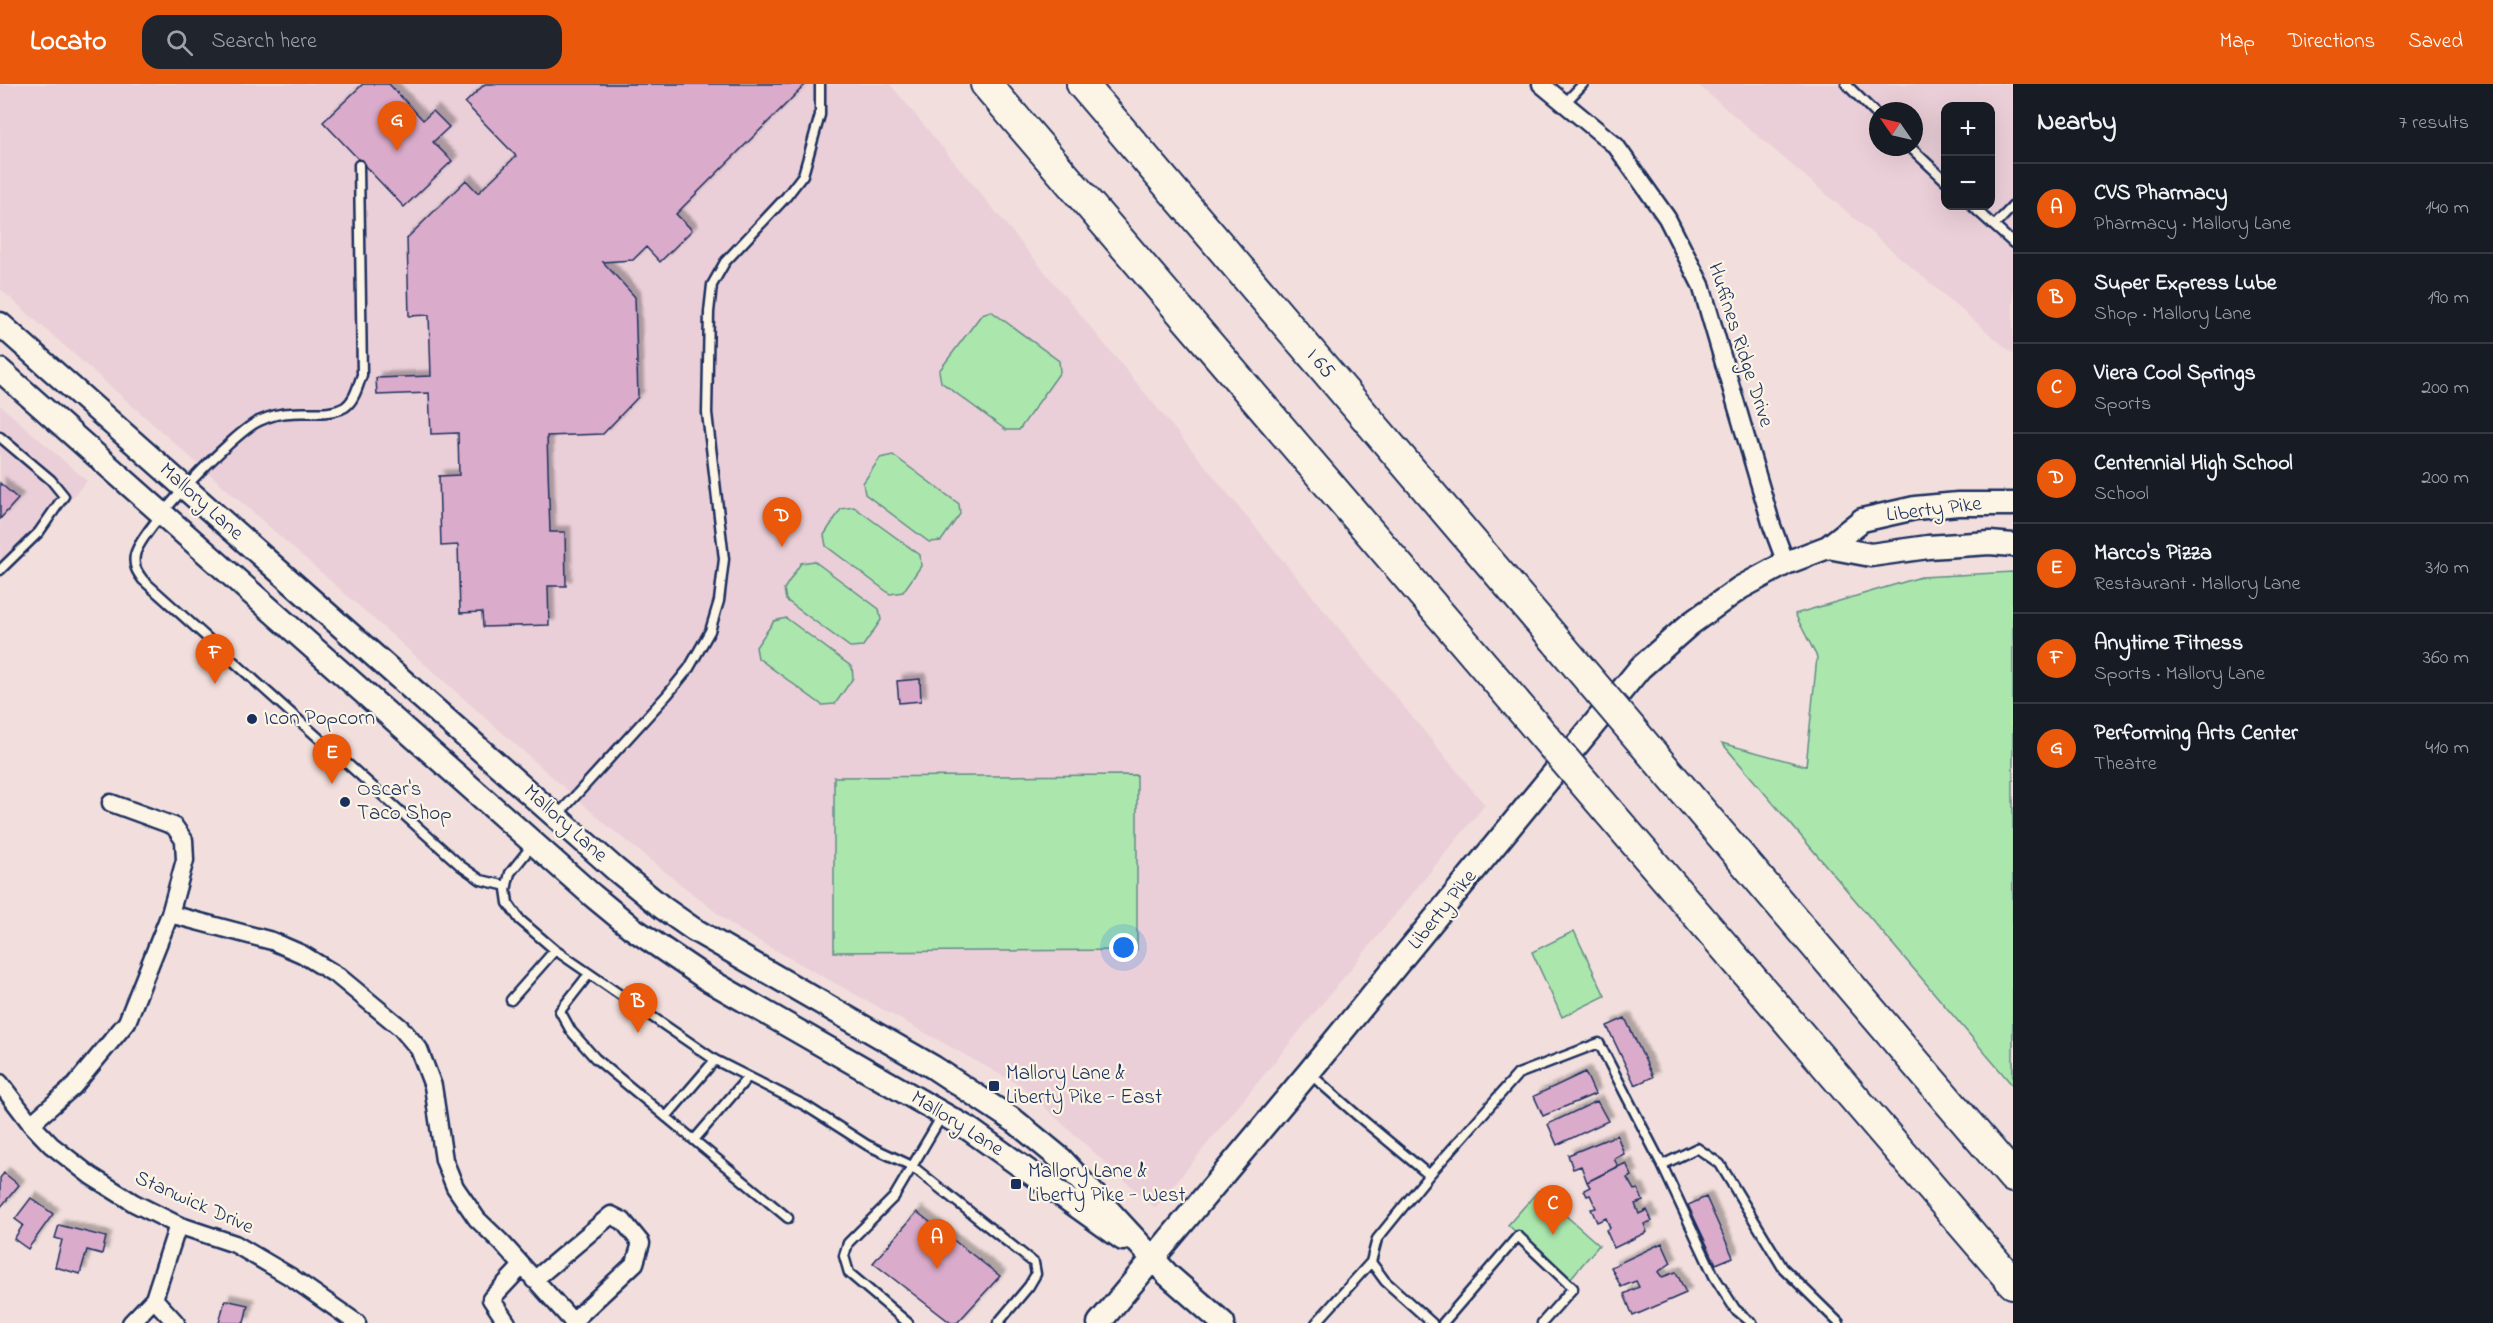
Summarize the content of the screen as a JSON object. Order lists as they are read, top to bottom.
{
  "streets": {
    "highway": ["I 65"],
    "main road": ["Mallory Lane", "Liberty Pike"],
    "street": ["Huffines Ridge Drive", "Stanwick Drive"]
  },
  "crossings": [
    ["Huffines Ridge Drive", "Liberty Pike"],
    ["Mallory Lane", "Liberty Pike"]
  ],
  "places": {
    "other": ["Icon Popcorn", "Oscar's Taco Shop"],
    "transit": ["Mallory Lane & Liberty Pike - East", "Mallory Lane & Liberty Pike - West"]
  },
  "north": "top left",
  "page": {
    "header": "Locato",
    "search": "Search here",
    "nav": ["Map", "Directions", "Saved"],
    "heading": ["Nearby", "7 results"],
    "pins": [
      "G",
      "D",
      "F",
      "E",
      "B",
      "C",
      "A"
    ],
    "map_buttons": ["+", "−"],
    "list": [
      {
        "mark": "A",
        "name": "CVS Pharmacy",
        "note": "Pharmacy · Mallory Lane",
        "value": "140 m"
      },
      {
        "mark": "B",
        "name": "Super Express Lube",
        "note": "Shop · Mallory Lane",
        "value": "190 m"
      },
      {
        "mark": "C",
        "name": "Viera Cool Springs",
        "note": "Sports",
        "value": "200 m"
      },
      {
        "mark": "D",
        "name": "Centennial High School",
        "note": "School",
        "value": "200 m"
      },
      {
        "mark": "E",
        "name": "Marco's Pizza",
        "note": "Restaurant · Mallory Lane",
        "value": "310 m"
      },
      {
        "mark": "F",
        "name": "Anytime Fitness",
        "note": "Sports · Mallory Lane",
        "value": "360 m"
      },
      {
        "mark": "G",
        "name": "Performing Arts Center",
        "note": "Theatre",
        "value": "410 m"
      }
    ]
  }
}
